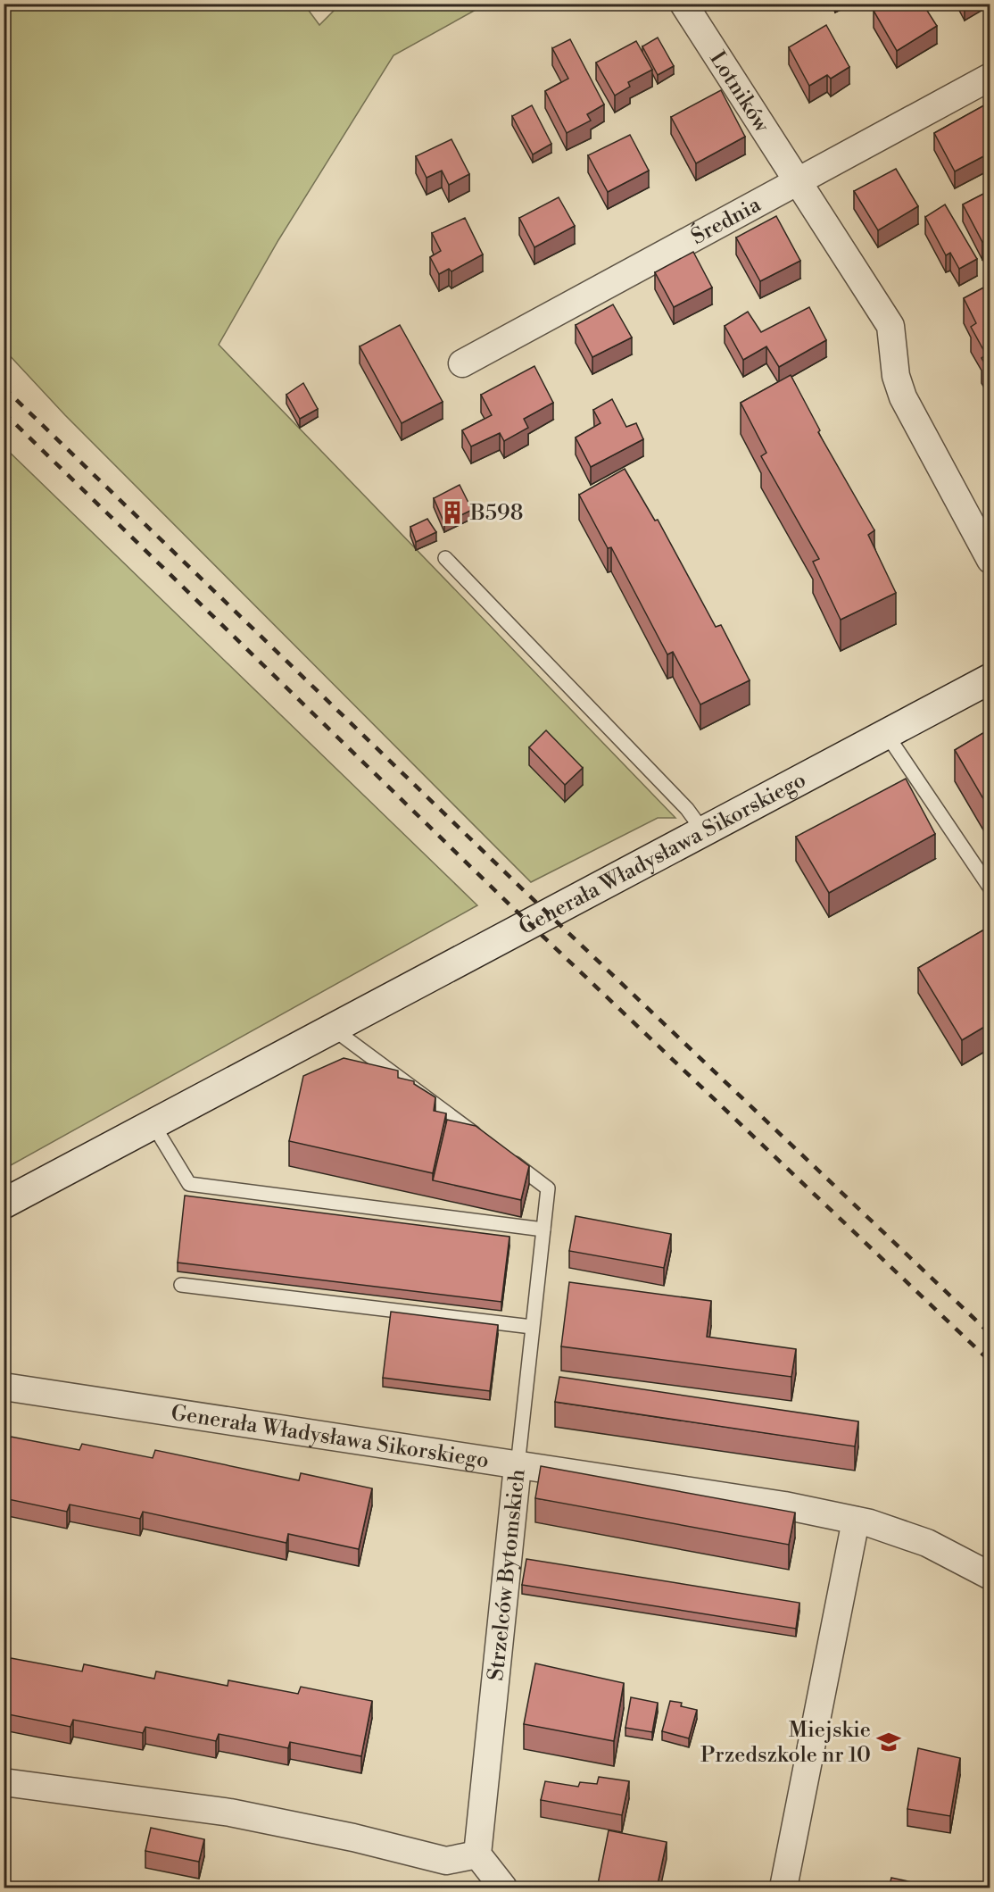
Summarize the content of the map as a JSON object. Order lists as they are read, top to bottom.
{
  "streets": {
    "street": [
      "Lotników",
      "Średnia",
      "Generała Władysława Sikorskiego",
      "Strzelców Bytomskich"
    ]
  },
  "crossings": [
    ["Lotników", "Średnia"],
    ["Generała Władysława Sikorskiego", "Strzelców Bytomskich"]
  ],
  "places": {
    "building": ["B598"],
    "school or university": ["Miejskie Przedszkole nr 10"]
  }
}
